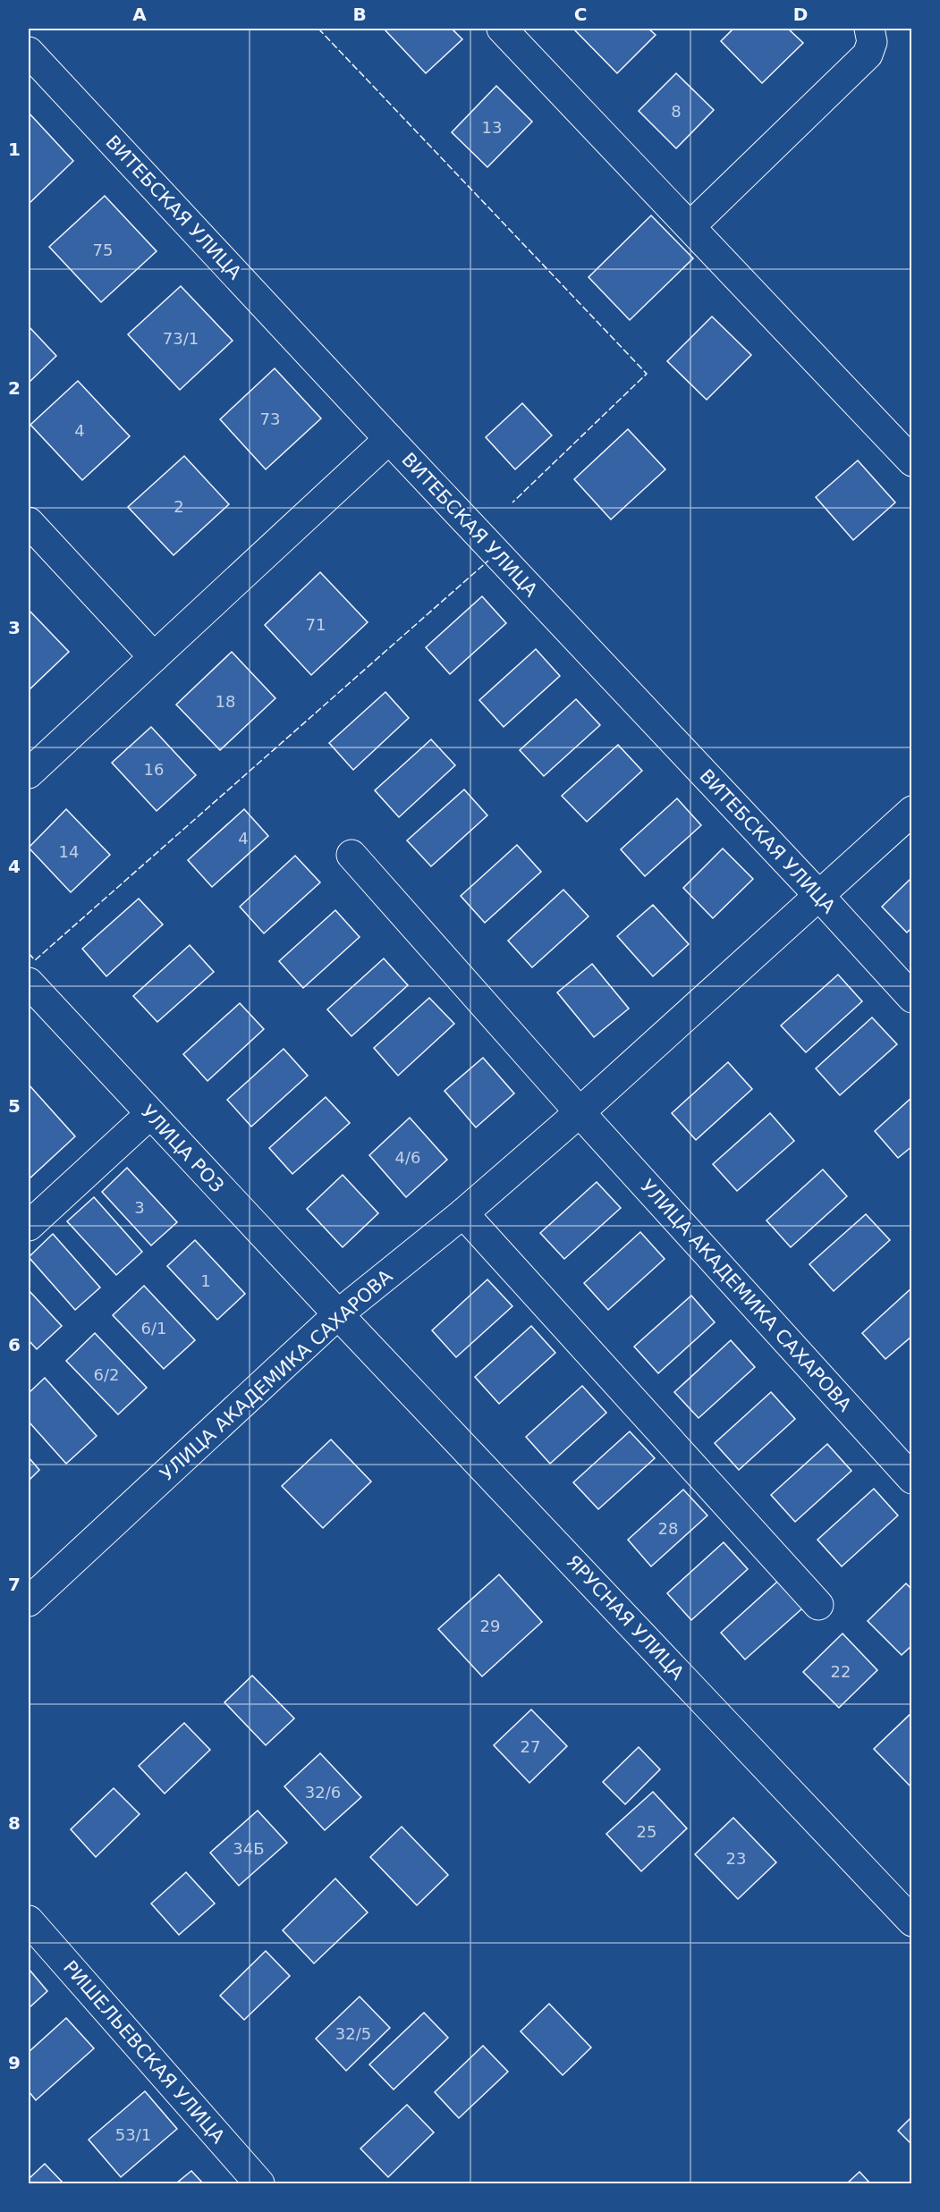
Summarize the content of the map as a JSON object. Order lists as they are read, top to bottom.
{
  "streets": {
    "street": [
      "ВИТЕБСКАЯ УЛИЦА",
      "УЛИЦА РОЗ",
      "УЛИЦА АКАДЕМИКА САХАРОВА",
      "ЯРУСНАЯ УЛИЦА",
      "РИШЕЛЬЕВСКАЯ УЛИЦА"
    ]
  },
  "crossings": [
    ["ВИТЕБСКАЯ УЛИЦА", "УЛИЦА АКАДЕМИКА САХАРОВА"],
    ["УЛИЦА РОЗ", "УЛИЦА АКАДЕМИКА САХАРОВА"],
    ["УЛИЦА РОЗ", "ЯРУСНАЯ УЛИЦА"],
    ["УЛИЦА АКАДЕМИКА САХАРОВА", "ЯРУСНАЯ УЛИЦА"]
  ],
  "house_numbers": [
    "8",
    "13",
    "75",
    "73/1",
    "73",
    "4",
    "2",
    "71",
    "18",
    "16",
    "4",
    "14",
    "4/6",
    "3",
    "1",
    "6/1",
    "6/2",
    "28",
    "29",
    "22",
    "27",
    "32/6",
    "25",
    "34Б",
    "23",
    "32/5",
    "53/1"
  ],
  "grid": {
    "columns": [
      "A",
      "B",
      "C",
      "D"
    ],
    "rows": [
      "1",
      "2",
      "3",
      "4",
      "5",
      "6",
      "7",
      "8",
      "9"
    ]
  }
}
